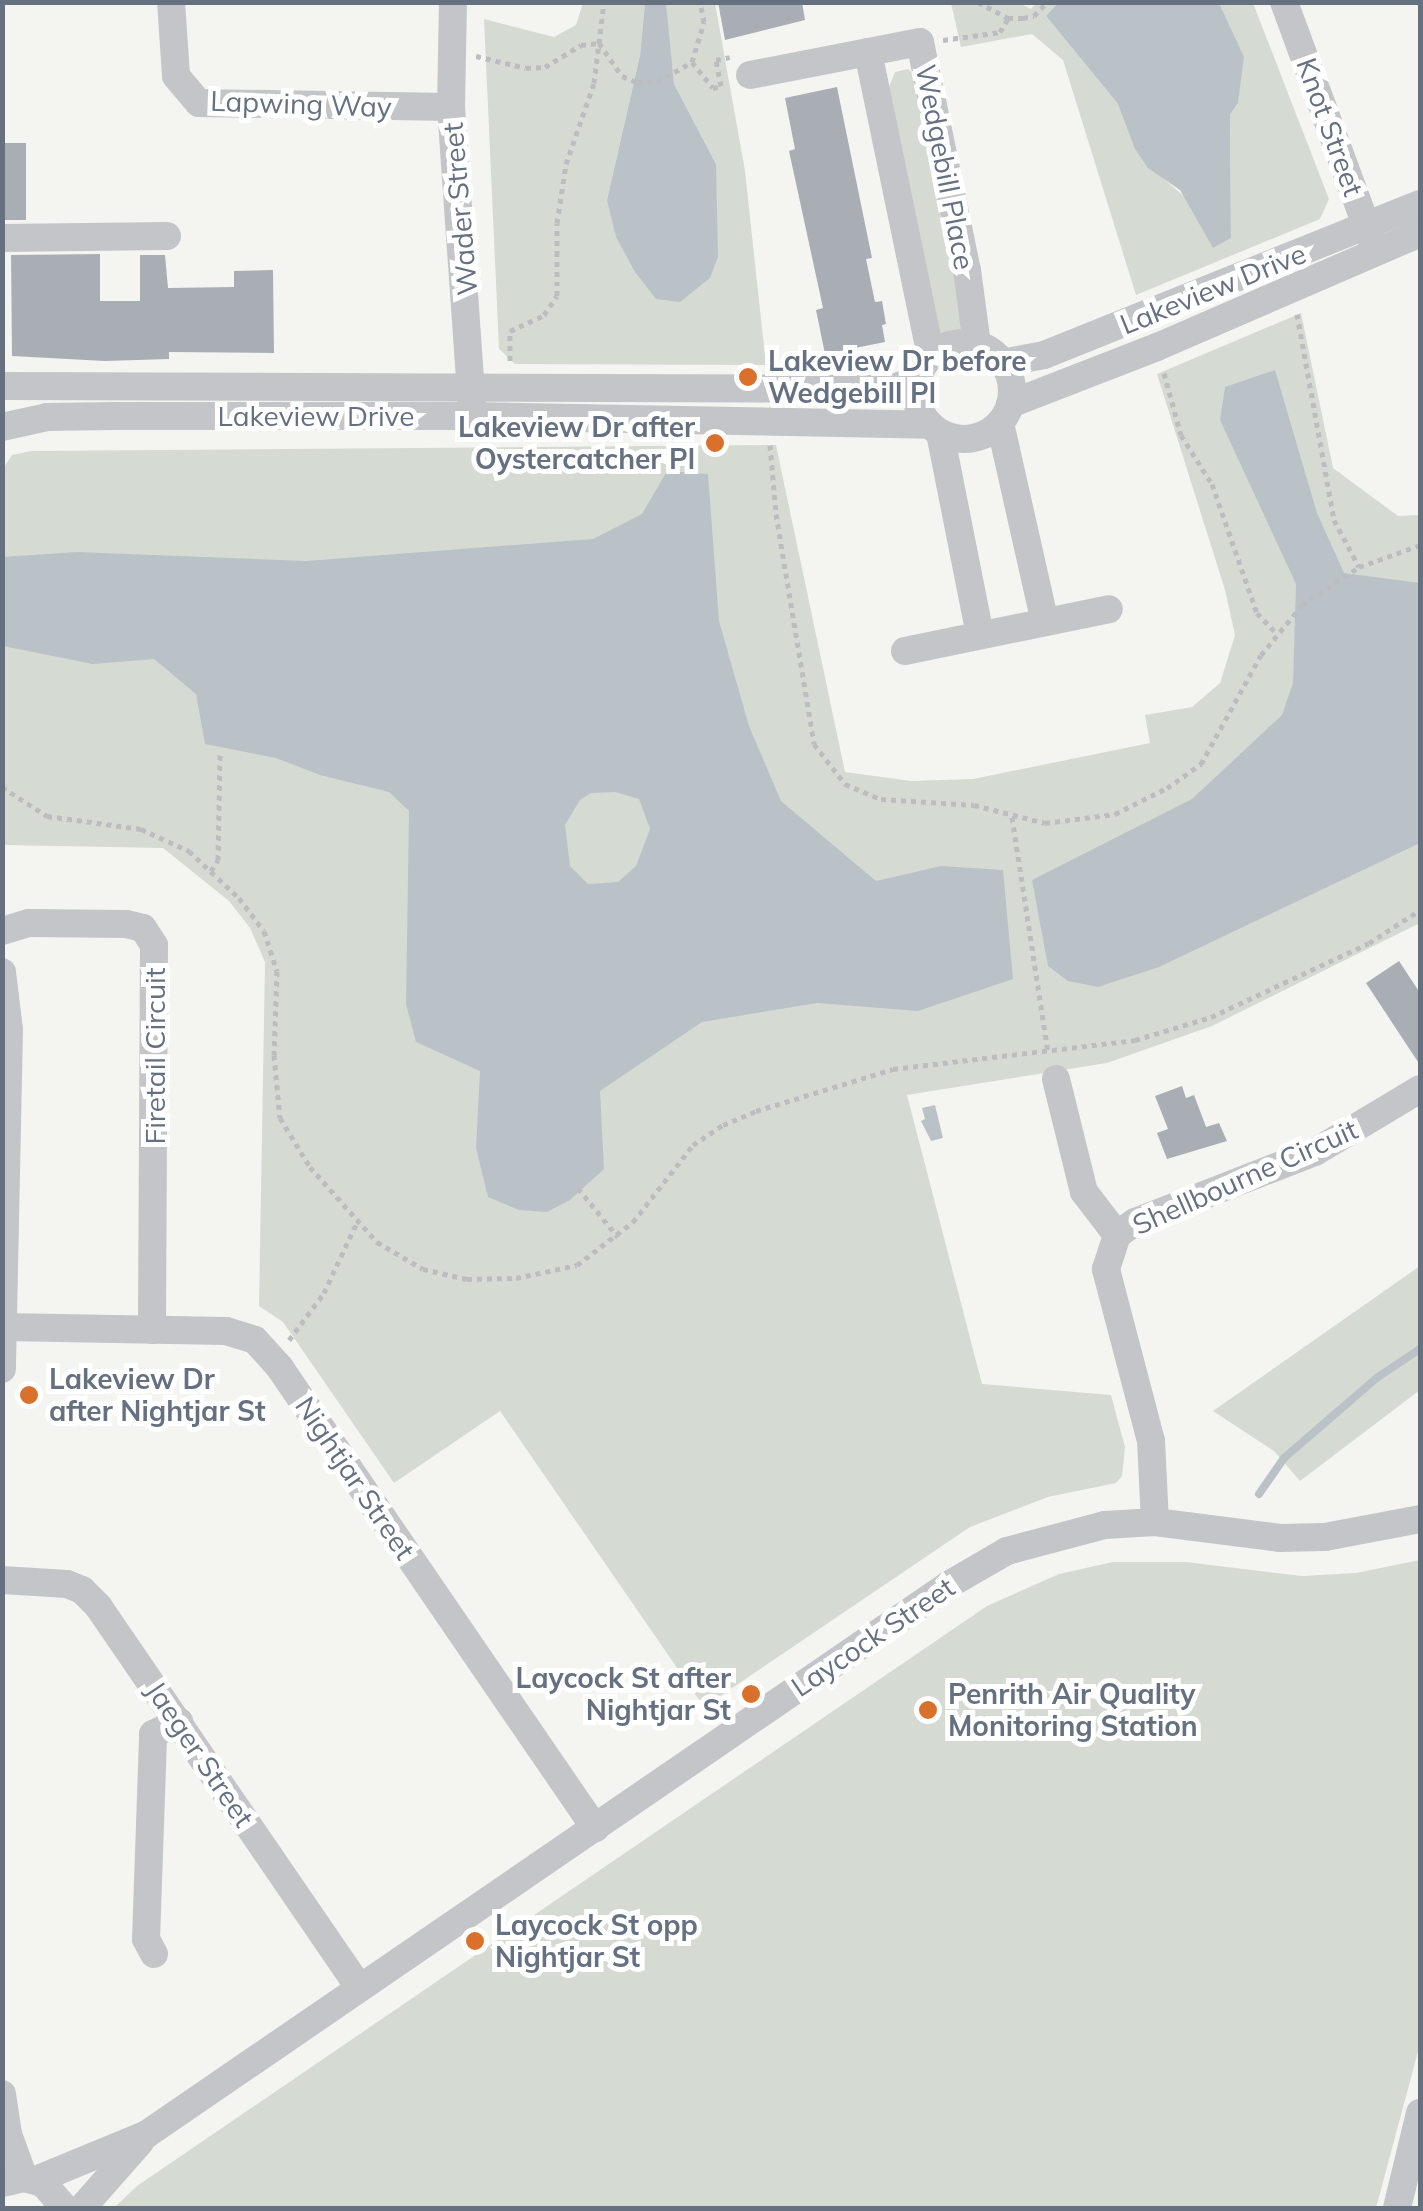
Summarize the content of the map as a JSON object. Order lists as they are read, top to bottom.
{
  "streets": {
    "street": [
      "Lapwing Way",
      "Knot Street",
      "Wedgebill Place",
      "Wader Street",
      "Lakeview Drive",
      "Firetail Circuit",
      "Shellbourne Circuit",
      "Nightjar Street",
      "Laycock Street",
      "Jaeger Street"
    ]
  },
  "crossings": [
    ["Lapwing Way", "Wader Street"],
    ["Knot Street", "Lakeview Drive"],
    ["Wedgebill Place", "Lakeview Drive"],
    ["Wader Street", "Lakeview Drive"],
    ["Firetail Circuit", "Nightjar Street"],
    ["Shellbourne Circuit", "Laycock Street"],
    ["Nightjar Street", "Laycock Street"],
    ["Laycock Street", "Jaeger Street"]
  ],
  "places": [
    "Lakeview Dr before Wedgebill Pl",
    "Lakeview Dr after Oystercatcher Pl",
    "Lakeview Dr after Nightjar St",
    "Laycock St after Nightjar St",
    "Penrith Air Quality Monitoring Station",
    "Laycock St opp Nightjar St"
  ]
}
